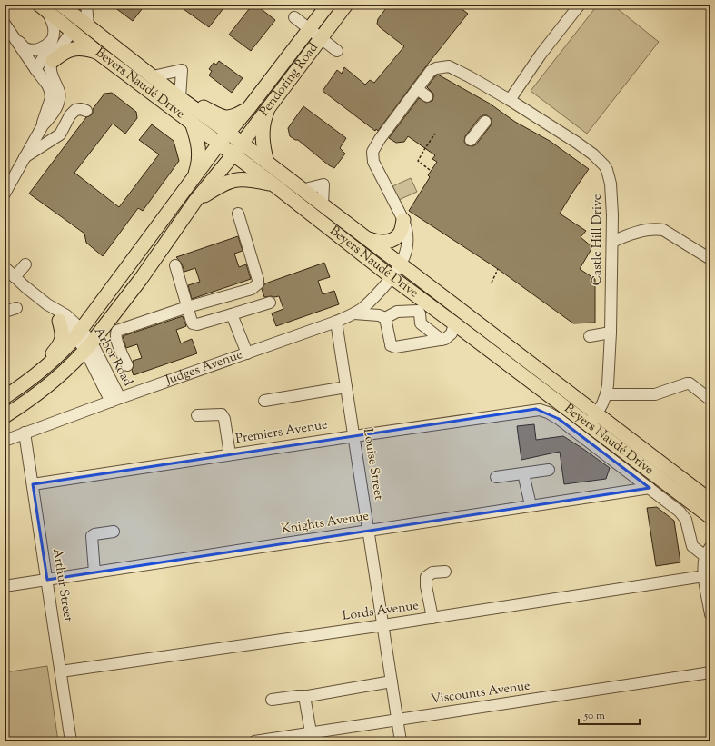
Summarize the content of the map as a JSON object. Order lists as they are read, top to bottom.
{
  "streets": {
    "main road": ["Pendoring Road", "Beyers Naudé Drive"],
    "street": [
      "Castle Hill Drive",
      "Arbor Road",
      "Judges Avenue",
      "Premiers Avenue",
      "Louise Street",
      "Knights Avenue",
      "Arthur Street",
      "Lords Avenue",
      "Viscounts Avenue"
    ]
  },
  "crossings": [
    ["Pendoring Road", "Beyers Naudé Drive"],
    ["Beyers Naudé Drive", "Castle Hill Drive"],
    ["Beyers Naudé Drive", "Judges Avenue"],
    ["Castle Hill Drive", "Judges Avenue"],
    ["Arbor Road", "Judges Avenue"],
    ["Judges Avenue", "Louise Street"],
    ["Judges Avenue", "Arthur Street"],
    ["Premiers Avenue", "Louise Street"],
    ["Premiers Avenue", "Knights Avenue"],
    ["Premiers Avenue", "Arthur Street"],
    ["Louise Street", "Knights Avenue"],
    ["Louise Street", "Lords Avenue"],
    ["Louise Street", "Viscounts Avenue"],
    ["Knights Avenue", "Arthur Street"],
    ["Arthur Street", "Lords Avenue"]
  ],
  "scale_bar": "50 m"
}
